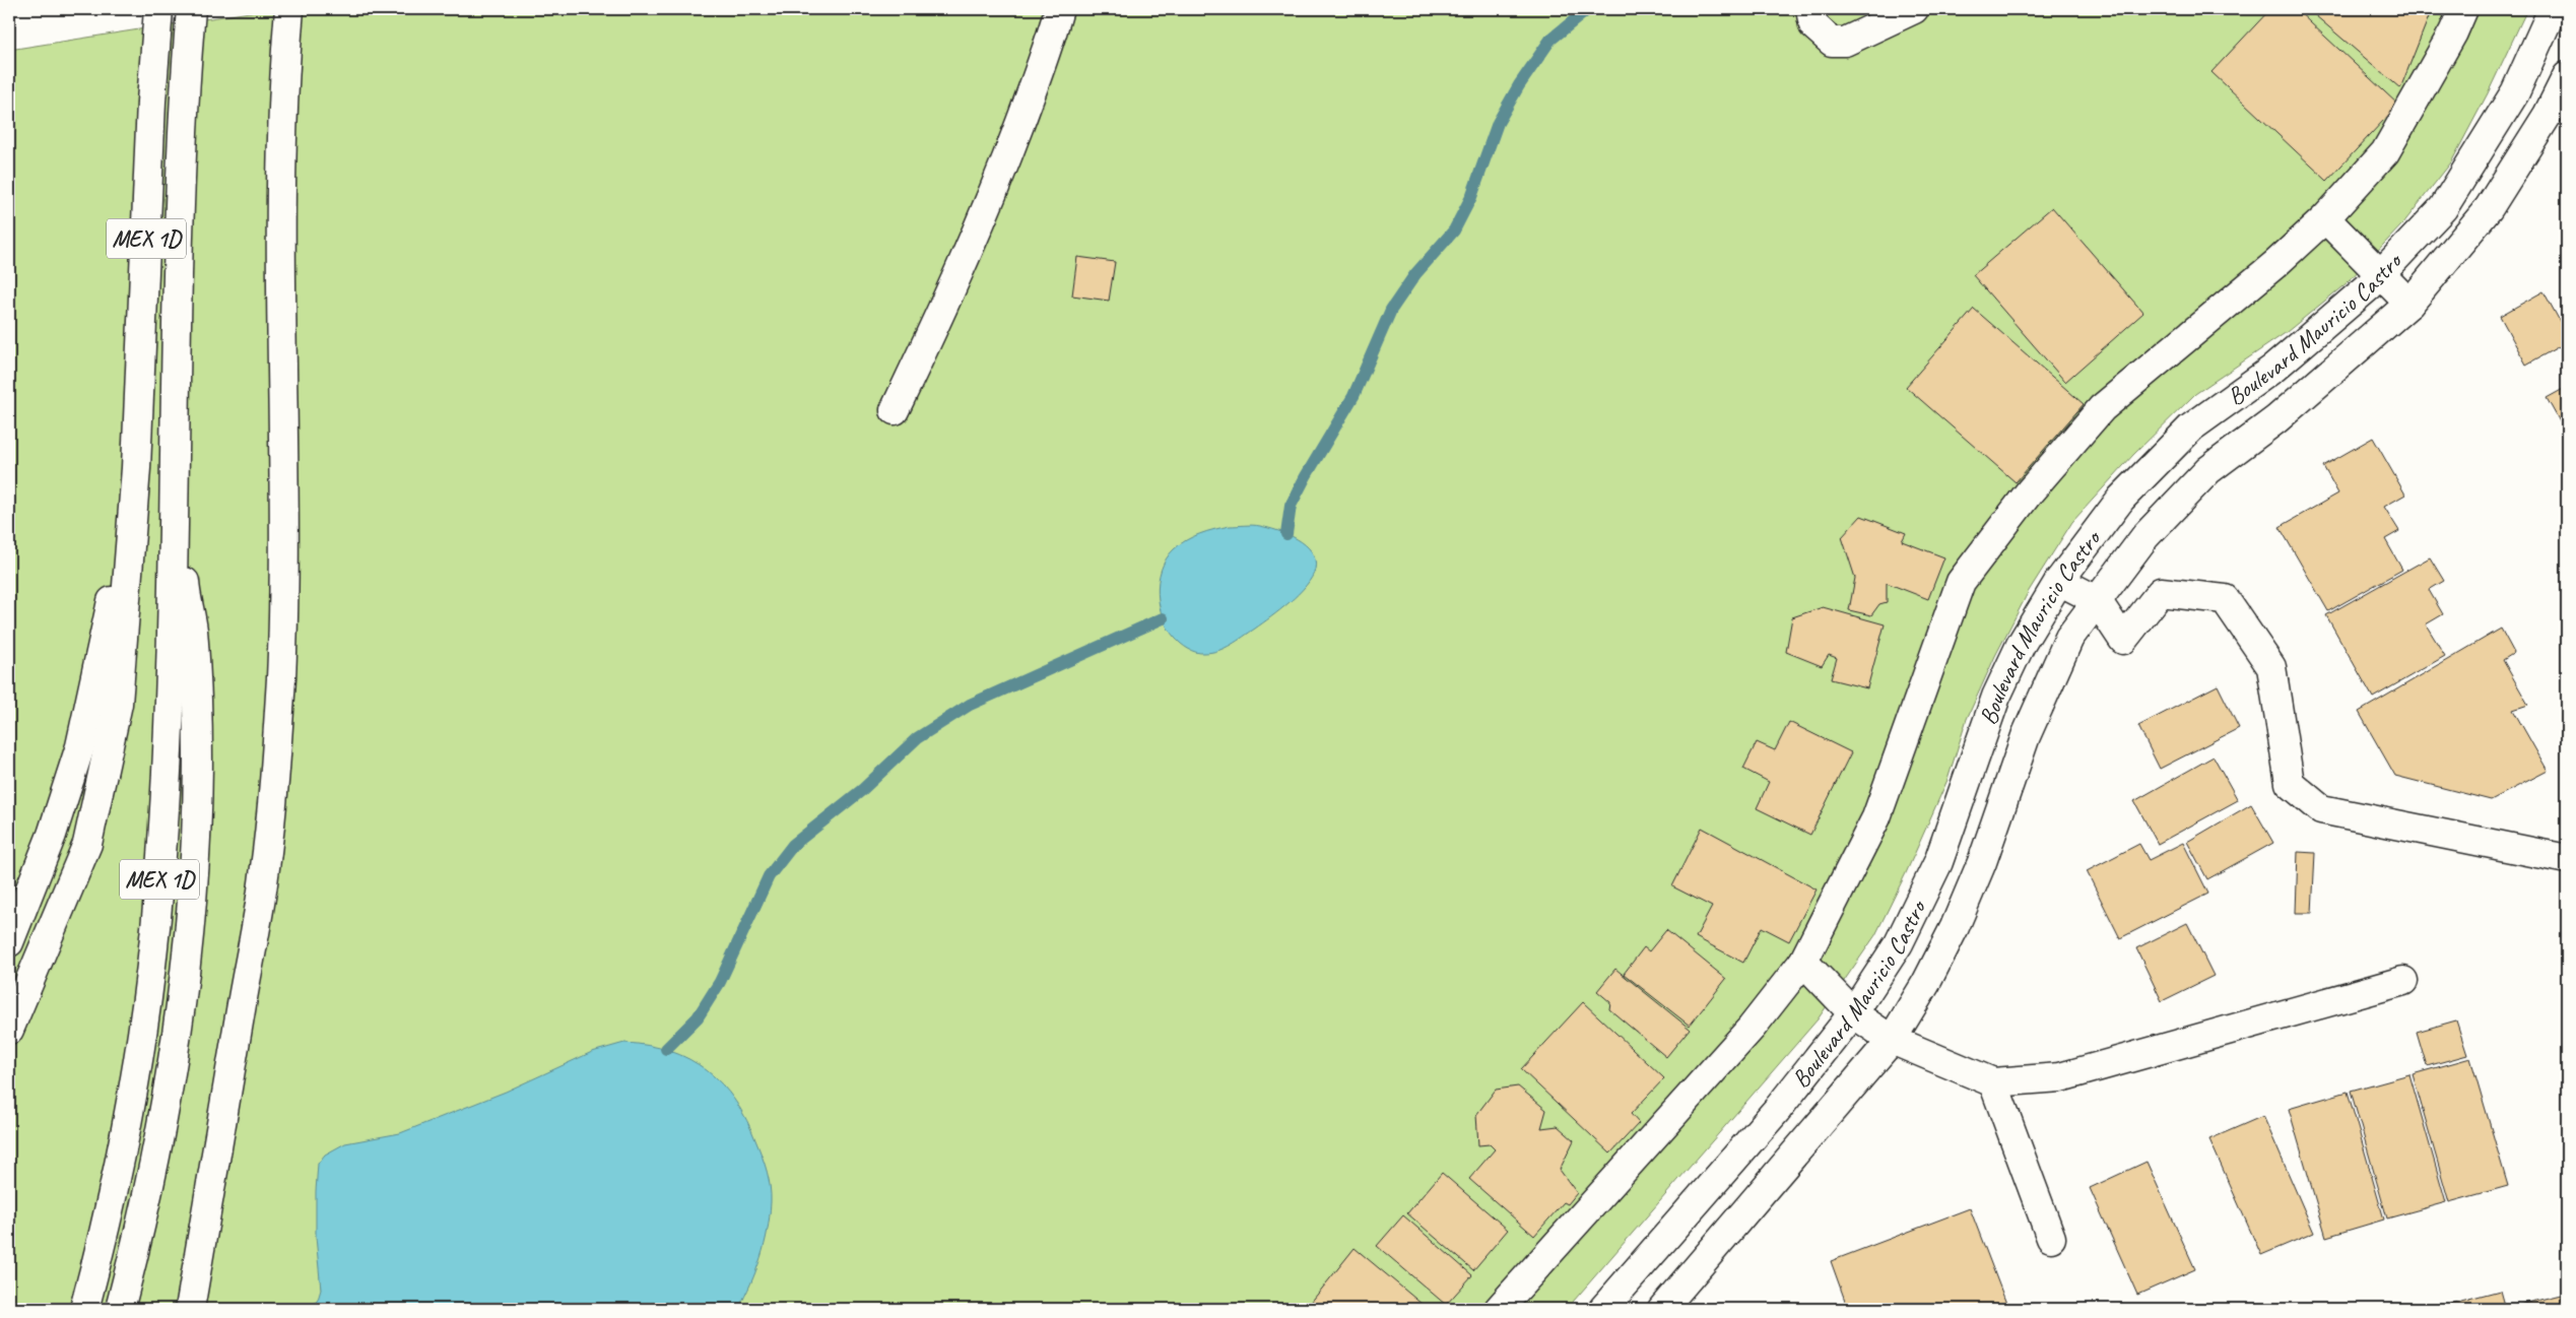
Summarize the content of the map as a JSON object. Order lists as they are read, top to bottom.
{
  "streets": {
    "main road": ["MEX 1D", "Boulevard Mauricio Castro"]
  }
}
